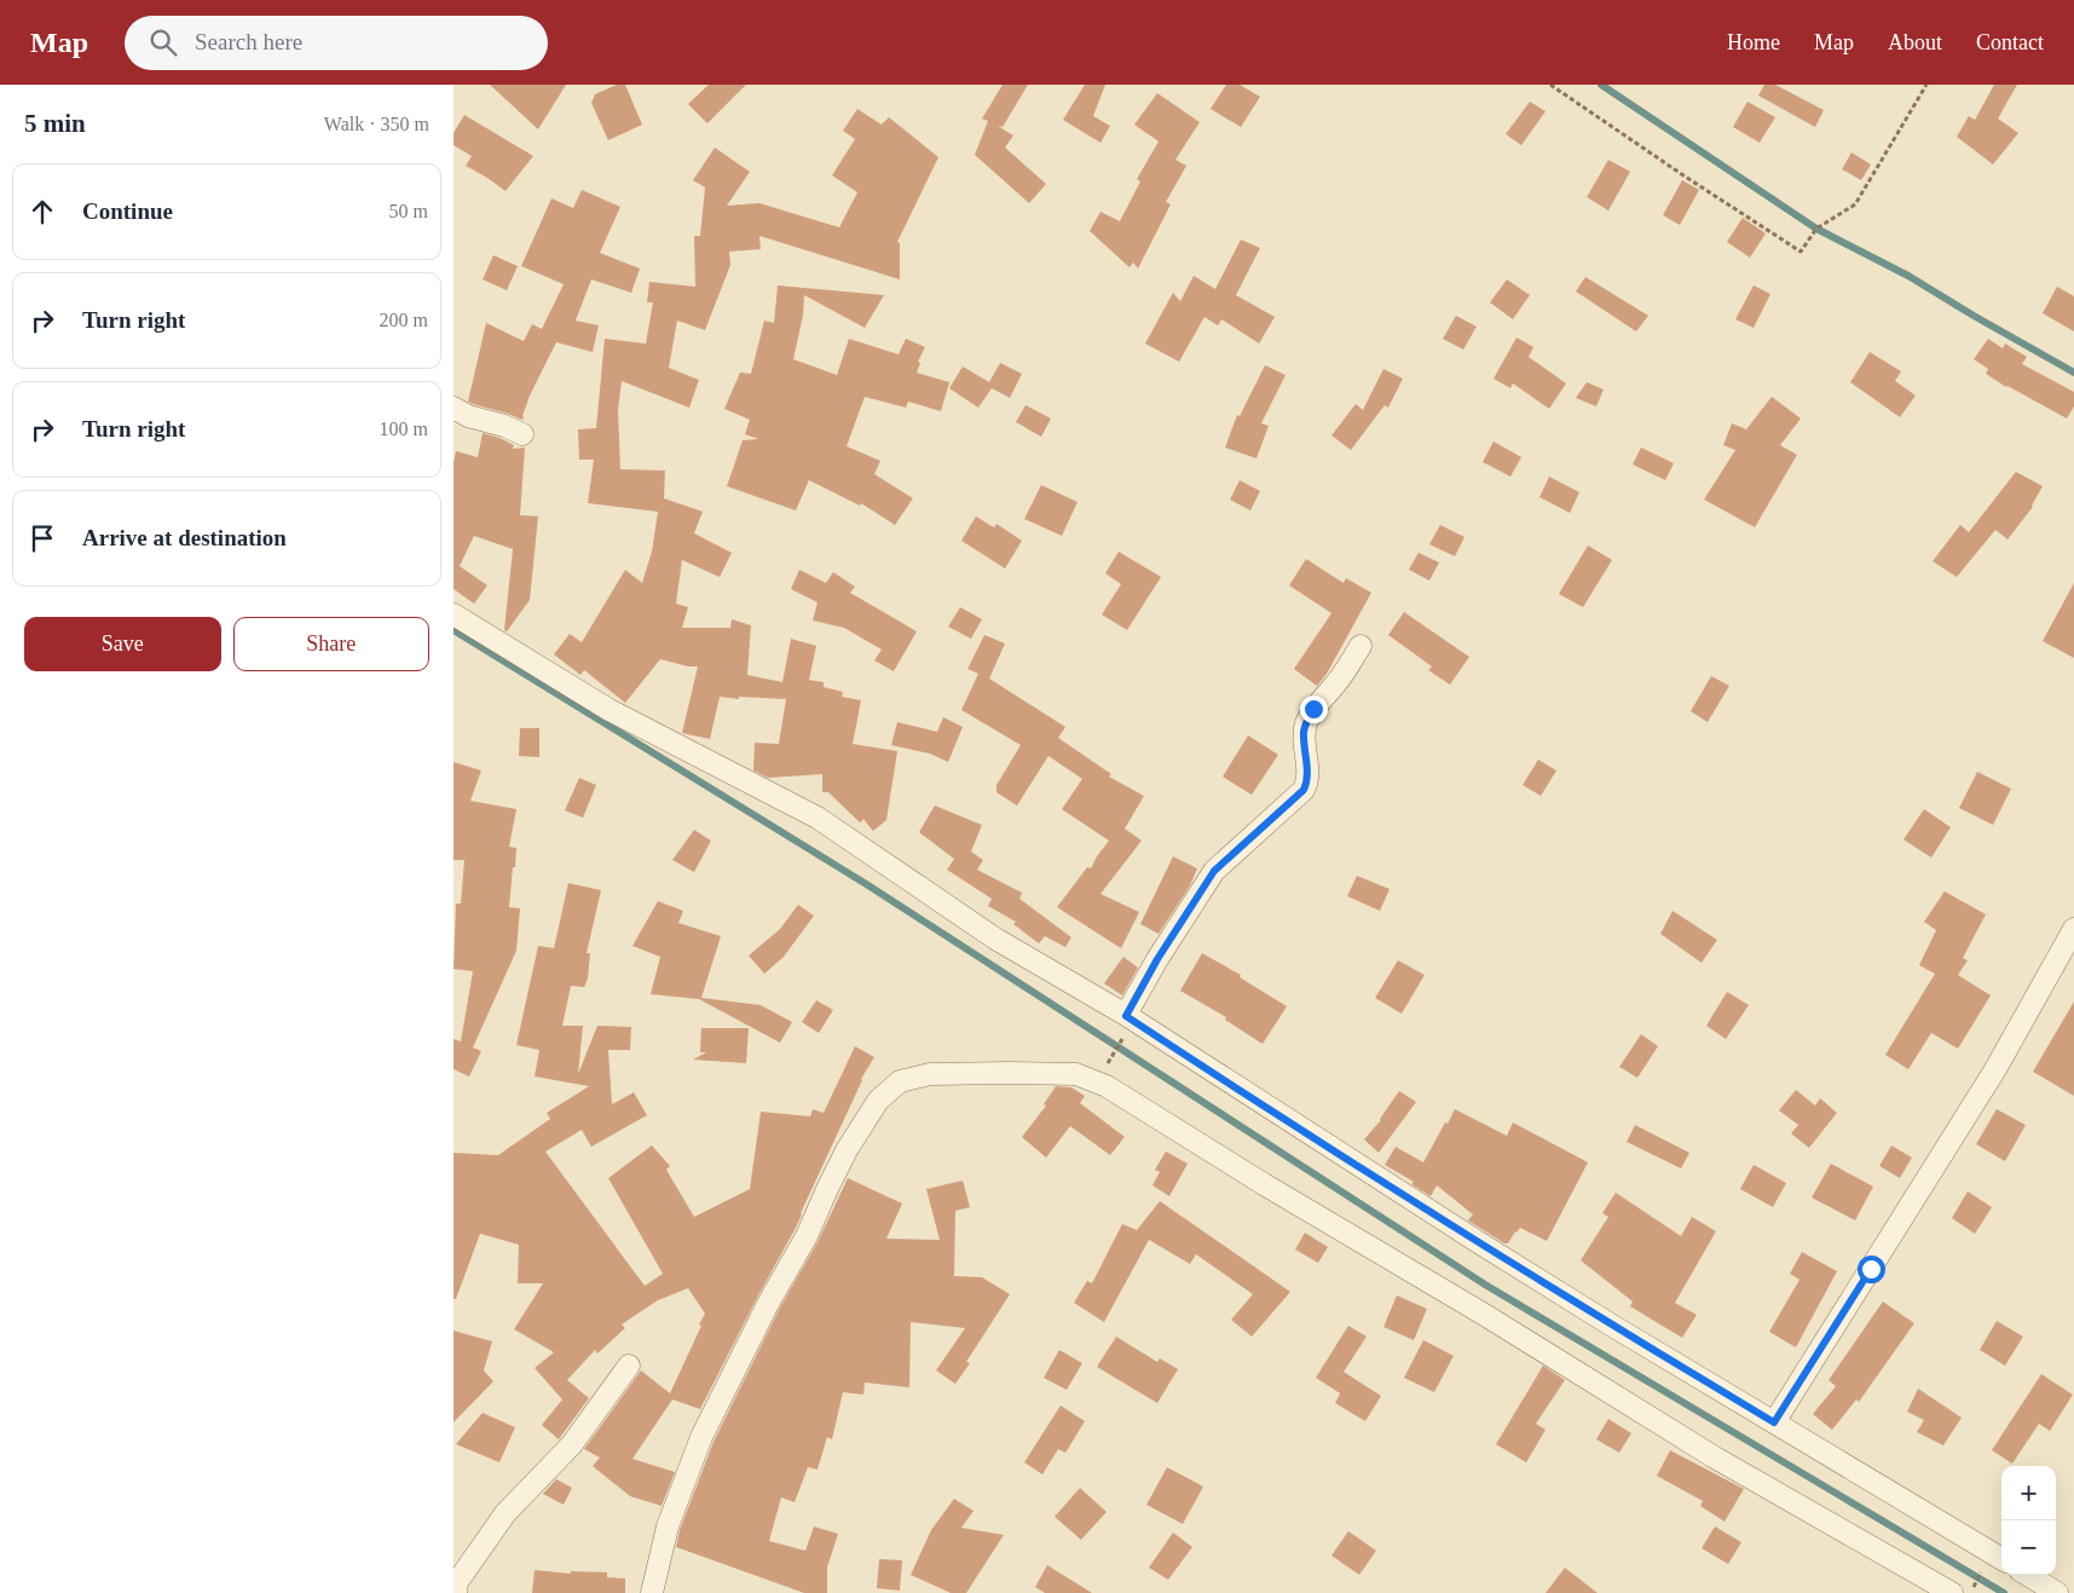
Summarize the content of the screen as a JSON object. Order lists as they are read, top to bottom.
{
  "page": {
    "header": "Map",
    "search": "Search here",
    "nav": [
      "Home",
      "Map",
      "About",
      "Contact"
    ],
    "heading": ["5 min", "Walk · 350 m"],
    "list": [
      ["Continue", "50 m"],
      ["Turn right", "200 m"],
      ["Turn right", "100 m"],
      "Arrive at destination"
    ],
    "buttons": ["Save", "Share"],
    "map_buttons": ["+", "−"]
  }
}
